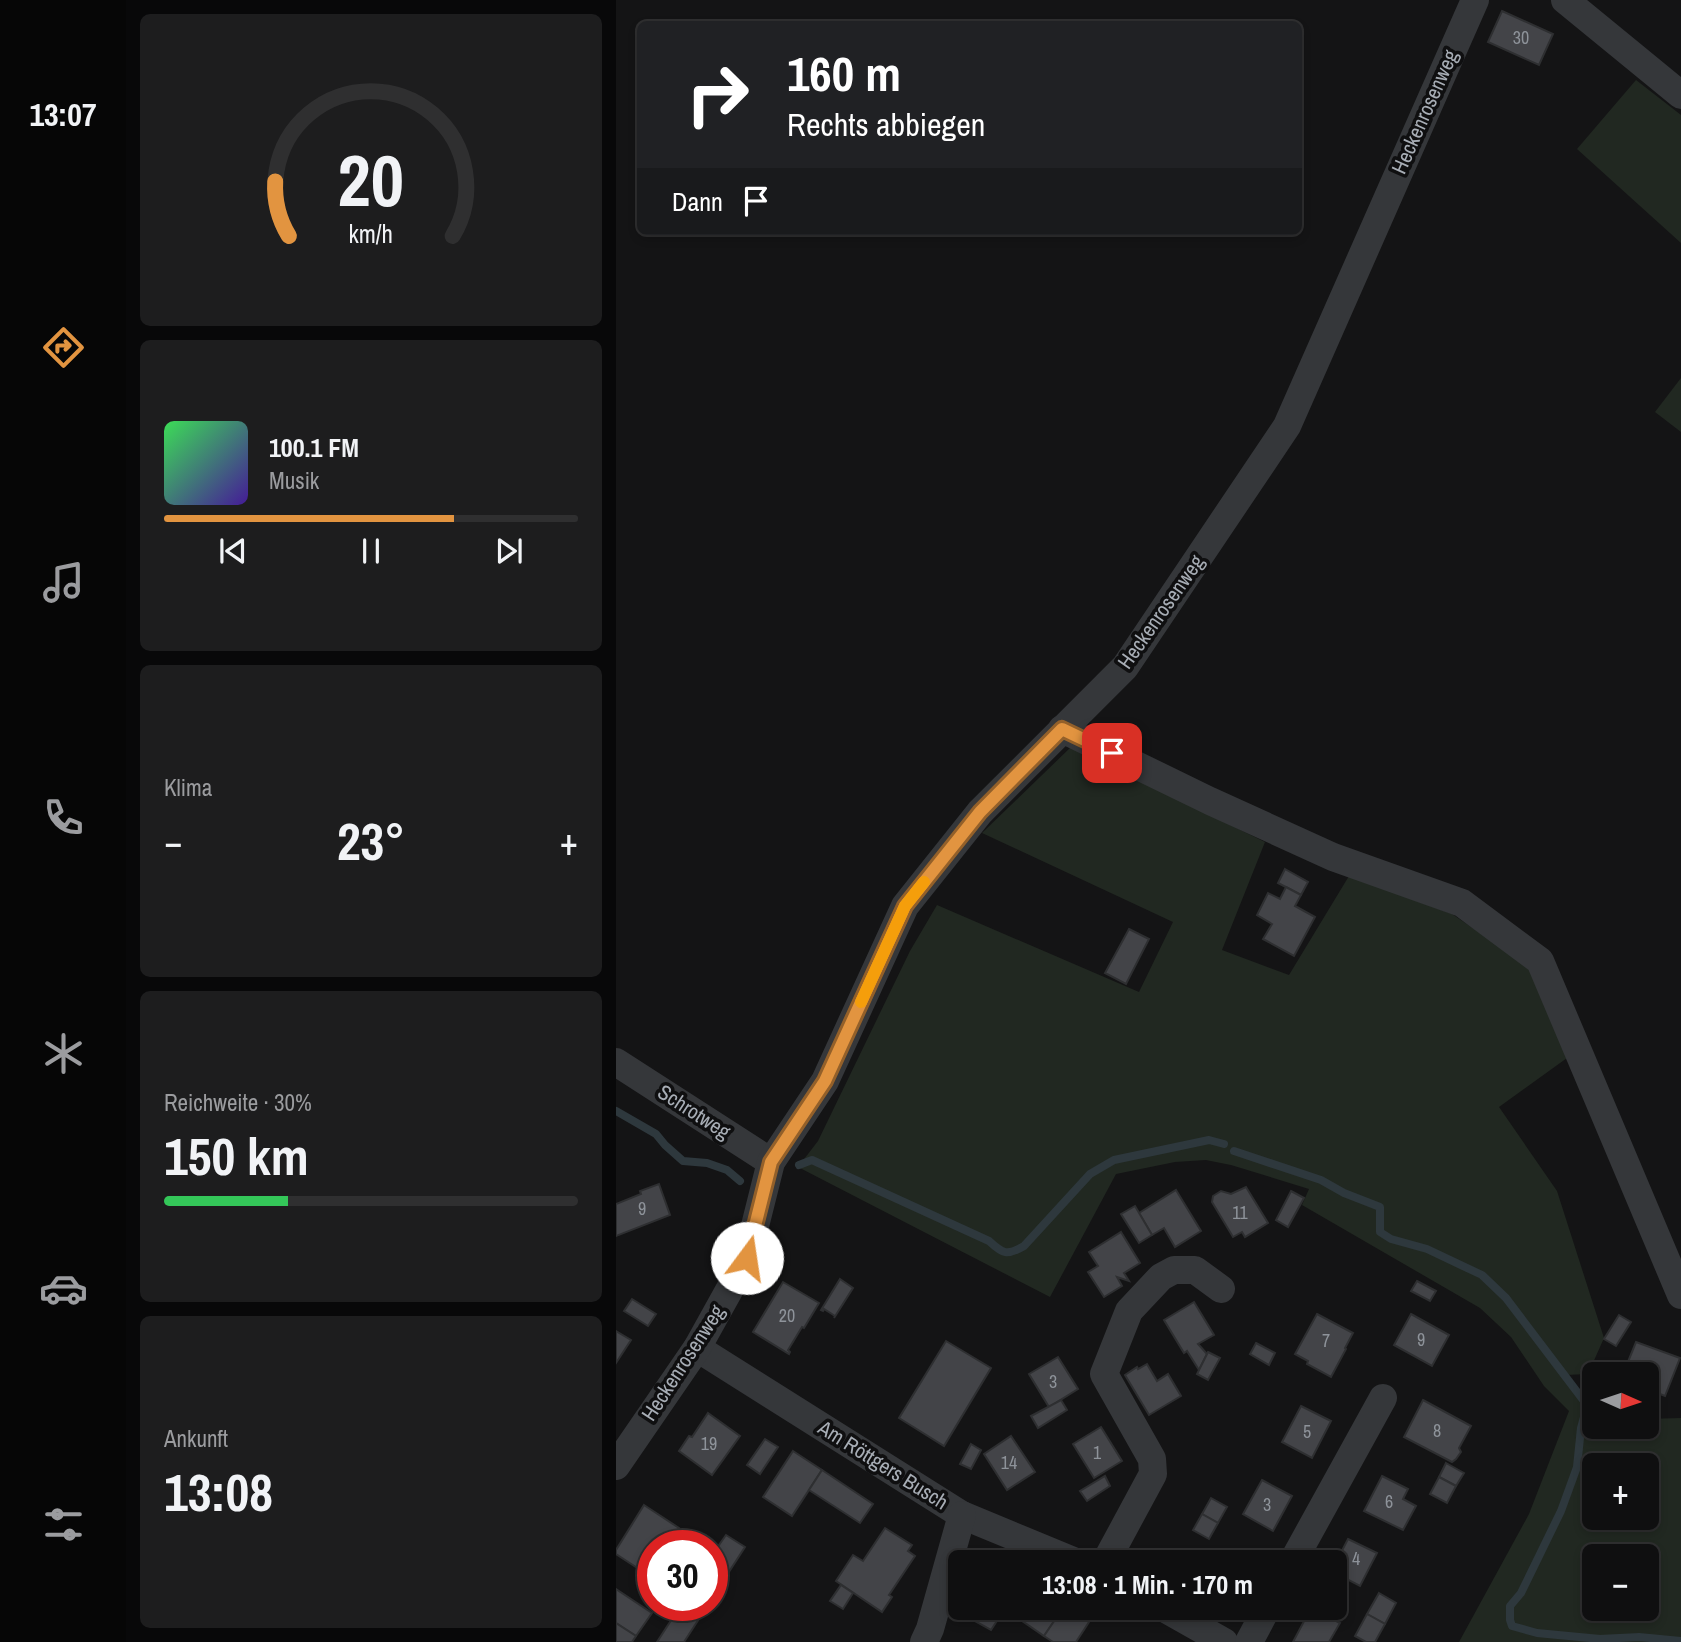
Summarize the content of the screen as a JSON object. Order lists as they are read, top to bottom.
{
  "streets": {
    "street": ["Heckenrosenweg", "Schrotweg", "Am Röttgers Busch"]
  },
  "crossings": [
    ["Heckenrosenweg", "Schrotweg"],
    ["Heckenrosenweg", "Am Röttgers Busch"]
  ],
  "house_numbers": [
    "30",
    "9",
    "11",
    "20",
    "9",
    "7",
    "3",
    "8",
    "5",
    "19",
    "1",
    "14",
    "6",
    "3",
    "4"
  ],
  "north": "right",
  "page": {
    "tabs": "13:07",
    "turn": ["160 m", "Rechts abbiegen"],
    "then": "Dann",
    "song": ["100.1 FM", "Musik"],
    "tile": [
      "Klima",
      ["Reichweite · 30%", "150 km"],
      ["Ankunft", "13:08"]
    ],
    "heat": ["−", "23°", "+"],
    "map_buttons": ["+", "−"],
    "limit": "30",
    "trip": "13:08 · 1 Min. · 170 m",
    "gauge": ["20", "km/h"]
  }
}
